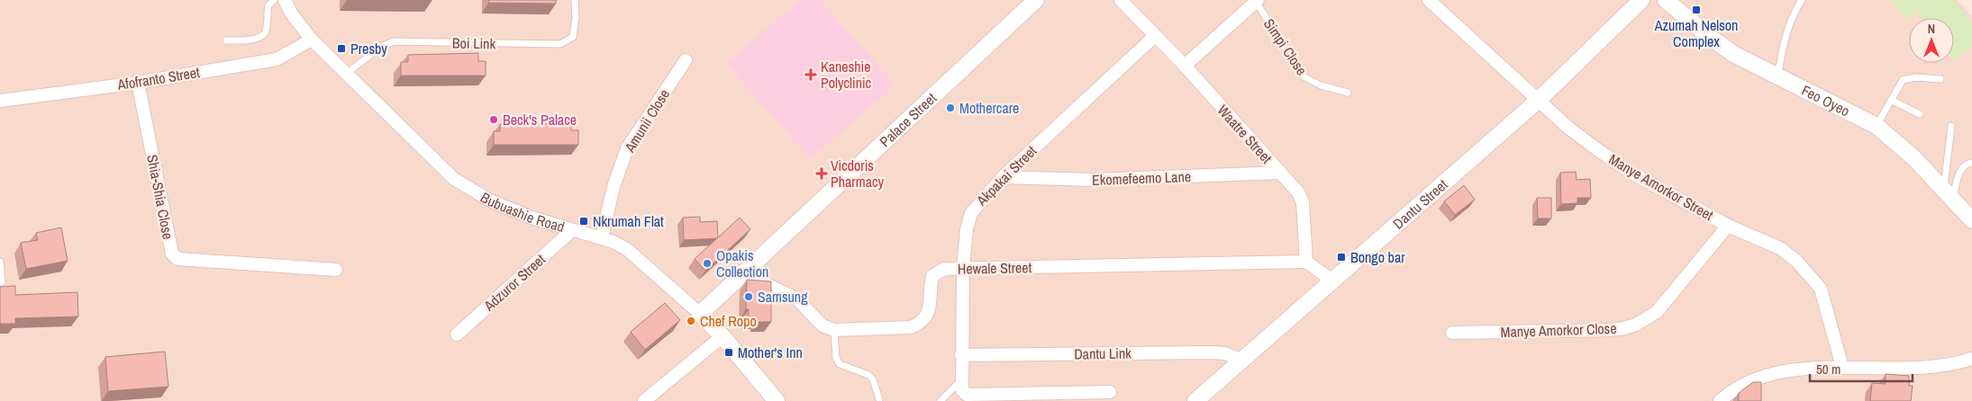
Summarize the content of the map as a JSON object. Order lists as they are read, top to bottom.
{
  "streets": {
    "street": [
      "Afofranto Street",
      "Feo Oyeo",
      "Palace Street",
      "Amunii Close",
      "Waatre Street",
      "Akpakai Street",
      "Ekomefeemo Lane",
      "Manye Amorkor Street",
      "Shia-Shia Close",
      "Dantu Street",
      "Bubuashie Road",
      "Hewale Street",
      "Adzuror Street",
      "Manye Amorkor Close",
      "Dantu Link"
    ],
    "lane": ["Boi Link", "Simpi Close"]
  },
  "crossings": [
    ["Boi Link", "Bubuashie Road"],
    ["Afofranto Street", "Shia-Shia Close"],
    ["Afofranto Street", "Bubuashie Road"],
    ["Palace Street", "Bubuashie Road"],
    ["Amunii Close", "Bubuashie Road"],
    ["Waatre Street", "Akpakai Street"],
    ["Waatre Street", "Ekomefeemo Lane"],
    ["Waatre Street", "Hewale Street"],
    ["Akpakai Street", "Ekomefeemo Lane"],
    ["Akpakai Street", "Hewale Street"],
    ["Akpakai Street", "Dantu Link"],
    ["Manye Amorkor Street", "Dantu Street"],
    ["Manye Amorkor Street", "Manye Amorkor Close"],
    ["Dantu Street", "Dantu Link"],
    ["Bubuashie Road", "Adzuror Street"]
  ],
  "places": {
    "transit": [
      "Azumah Nelson Complex",
      "Presby",
      "Nkrumah Flat",
      "Bongo bar",
      "Mother's Inn"
    ],
    "health": ["Kaneshie Polyclinic", "Vicdoris Pharmacy"],
    "other": [
      "Mothercare",
      "Beck's Palace",
      "Opakis Collection",
      "Samsung",
      "Chef Ropo"
    ]
  },
  "scale_bar": "50 m",
  "north": "top"
}
